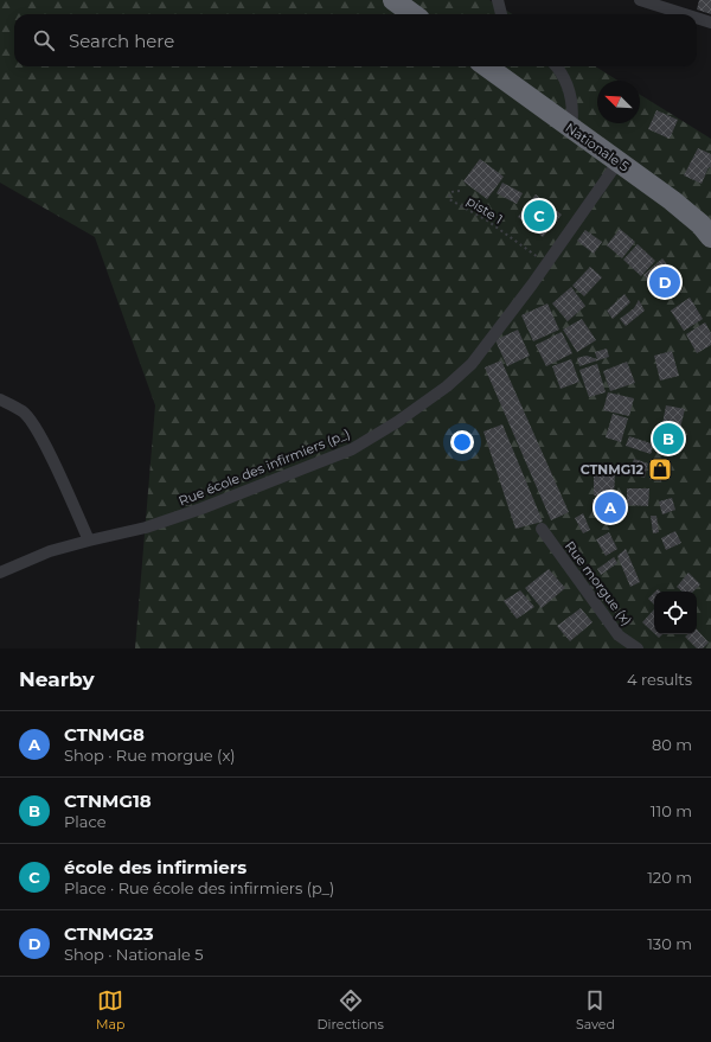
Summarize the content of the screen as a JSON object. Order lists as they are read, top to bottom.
{
  "streets": {
    "highway": ["Nationale 5"],
    "street": ["Rue école des infirmiers (p_)", "Rue morgue (x)"],
    "path": ["piste 1"]
  },
  "crossings": [
    ["Nationale 5", "Rue école des infirmiers (p_)"],
    ["piste 1", "Rue école des infirmiers (p_)"]
  ],
  "places": {
    "shop": ["CTNMG12"]
  },
  "north": "top left",
  "page": {
    "search": "Search here",
    "pins": [
      "C",
      "D",
      "B",
      "A"
    ],
    "heading": ["Nearby", "4 results"],
    "list": [
      {
        "mark": "A",
        "name": "CTNMG8",
        "note": "Shop · Rue morgue (x)",
        "value": "80 m"
      },
      {
        "mark": "B",
        "name": "CTNMG18",
        "note": "Place",
        "value": "110 m"
      },
      {
        "mark": "C",
        "name": "école des infirmiers",
        "note": "Place · Rue école des infirmiers (p_)",
        "value": "120 m"
      },
      {
        "mark": "D",
        "name": "CTNMG23",
        "note": "Shop · Nationale 5",
        "value": "130 m"
      }
    ],
    "nav": ["Map", "Directions", "Saved"]
  }
}
